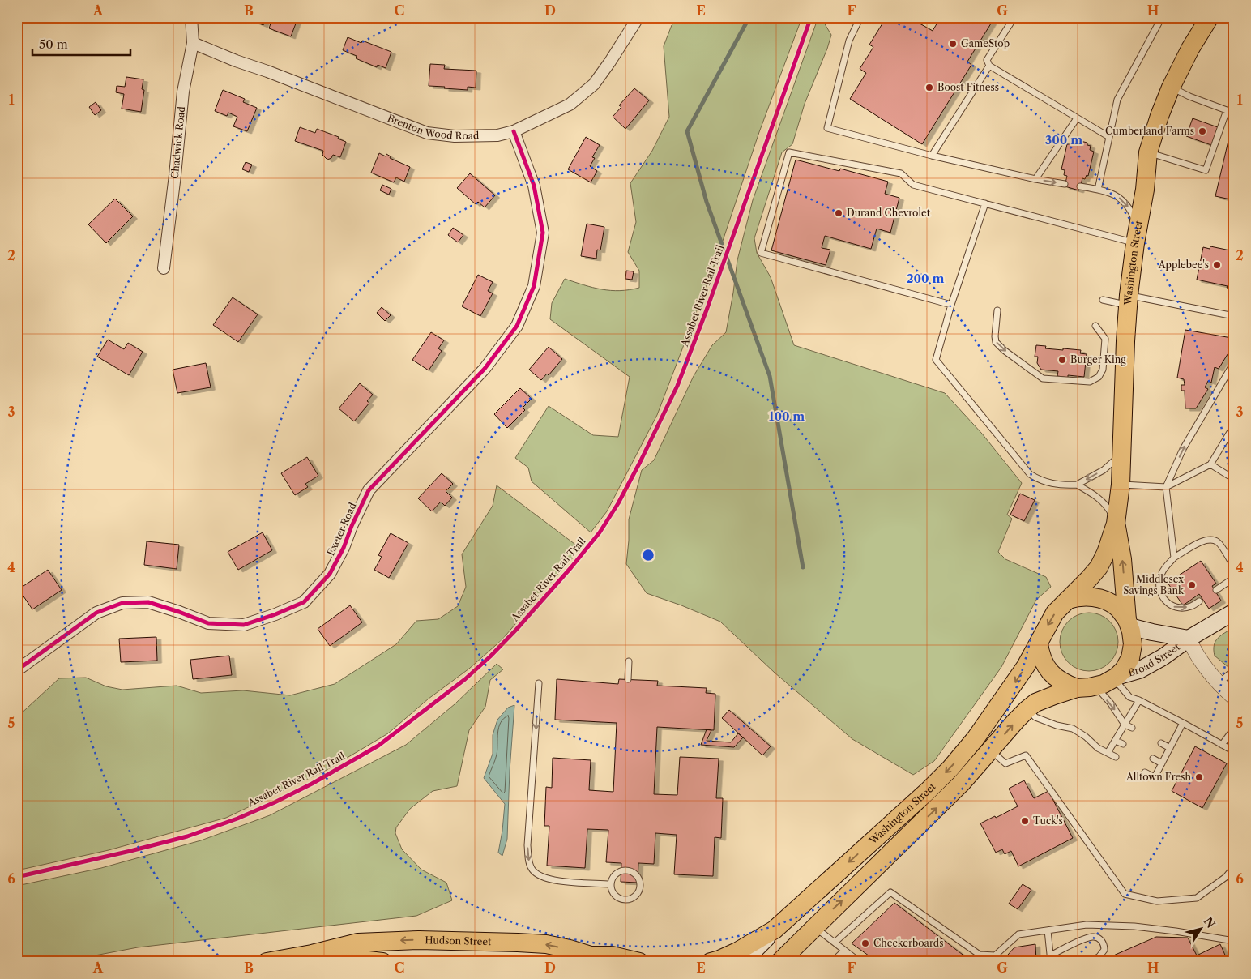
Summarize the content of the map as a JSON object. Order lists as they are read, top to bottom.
{
  "streets": {
    "main road": ["Washington Street", "Broad Street", "Hudson Street"],
    "street": ["Brenton Wood Road", "Chadwick Road", "Exeter Road"],
    "cycle path": ["Assabet River Rail Trail"]
  },
  "crossings": [
    ["Brenton Wood Road", "Chadwick Road"],
    ["Brenton Wood Road", "Exeter Road"],
    ["Washington Street", "Broad Street"]
  ],
  "one_way": ["Hudson Street"],
  "places": [
    "GameStop",
    "Boost Fitness",
    "Cumberland Farms",
    "Durand Chevrolet",
    "Applebee's",
    "Burger King",
    "Middlesex Savings Bank",
    "Alltown Fresh",
    "Tuck's",
    "Checkerboards"
  ],
  "scale_bar": "50 m",
  "north": "top right",
  "grid": {
    "columns": [
      "A",
      "B",
      "C",
      "D",
      "E",
      "F",
      "G",
      "H"
    ],
    "rows": [
      "1",
      "2",
      "3",
      "4",
      "5",
      "6"
    ]
  },
  "rings": ["300 m", "200 m", "100 m"]
}
